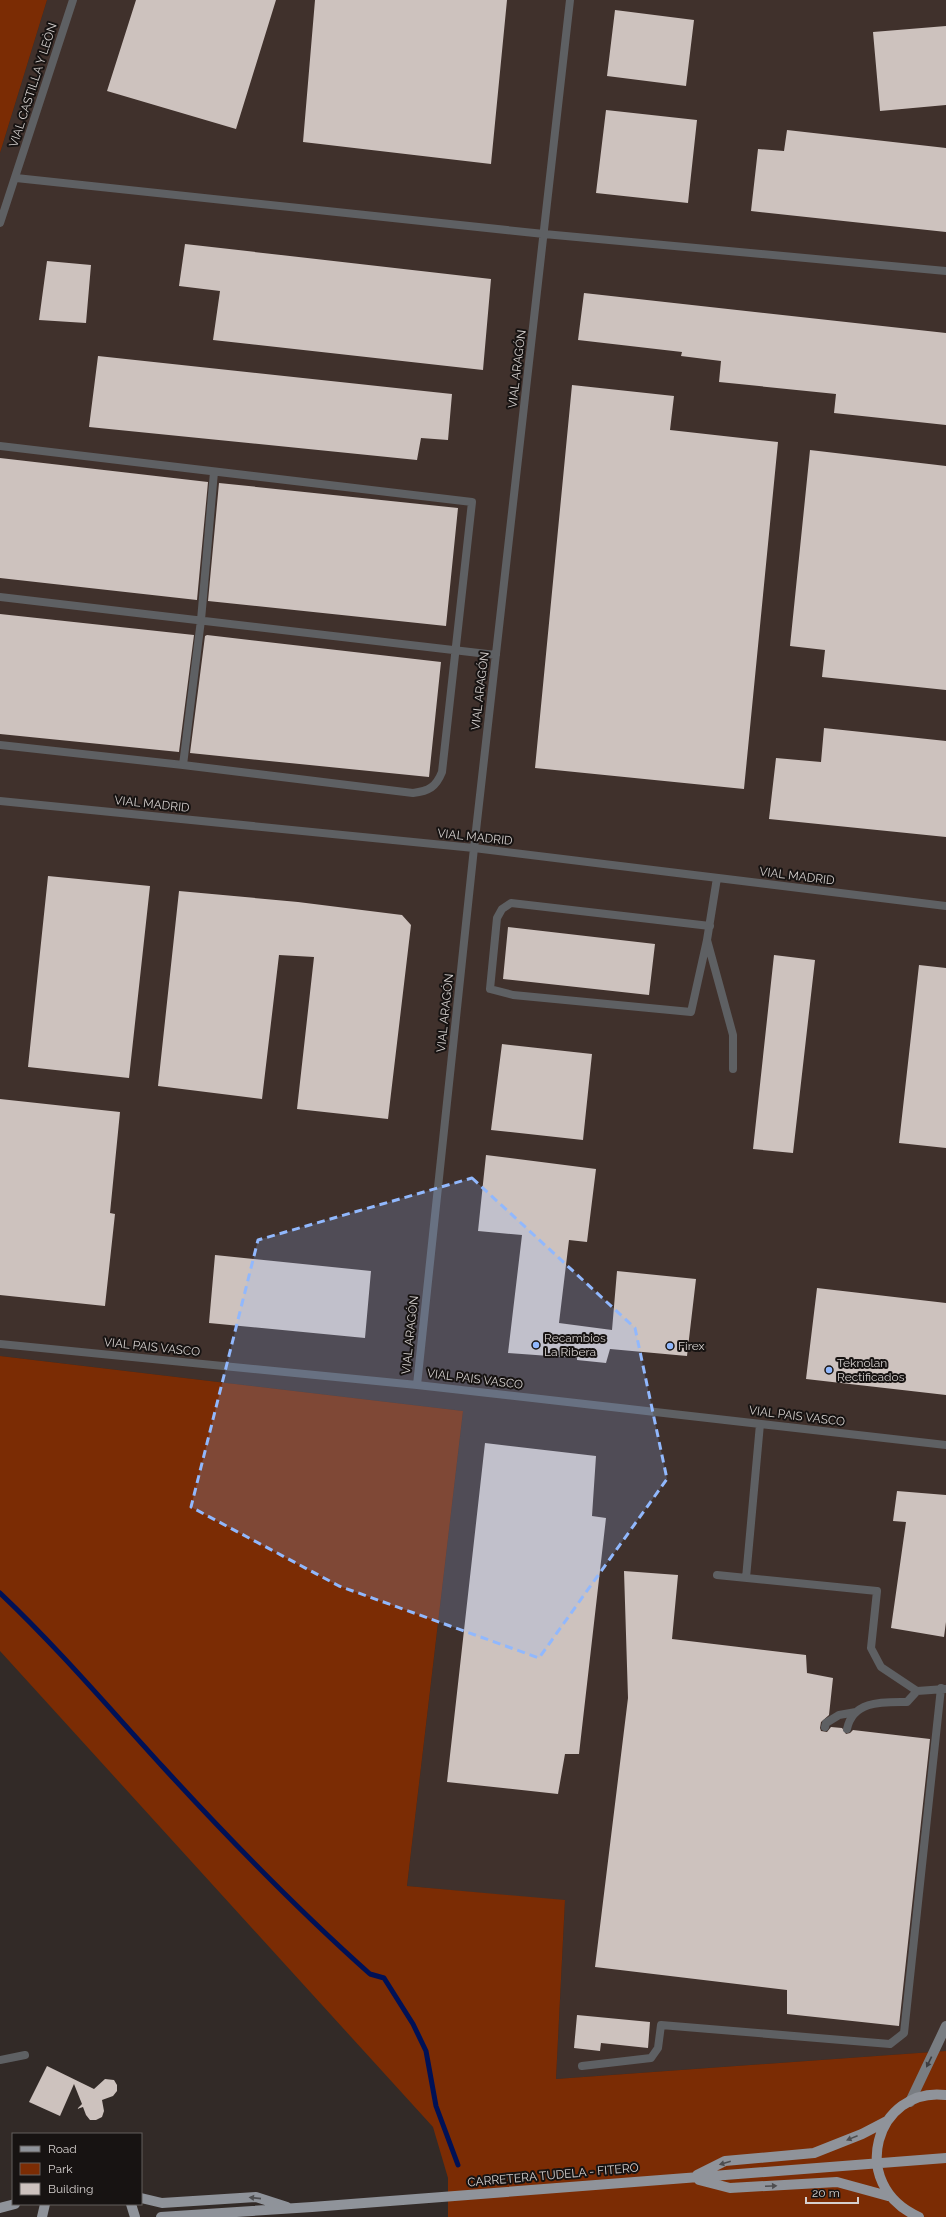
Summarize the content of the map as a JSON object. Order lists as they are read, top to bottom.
{
  "streets": {
    "main road": ["CARRETERA TUDELA - FITERO"],
    "lane": [
      "VIAL CASTILLA Y LEÒN",
      "VIAL ARAGÓN",
      "VIAL MADRID",
      "VIAL PAIS VASCO"
    ]
  },
  "crossings": [
    ["VIAL ARAGÓN", "VIAL MADRID"],
    ["VIAL ARAGÓN", "VIAL PAIS VASCO"]
  ],
  "places": ["Recambios La Ribera", "Firex", "Teknolan Rectificados"],
  "legend": ["Road", "Park", "Building"],
  "scale_bar": "20 m"
}
